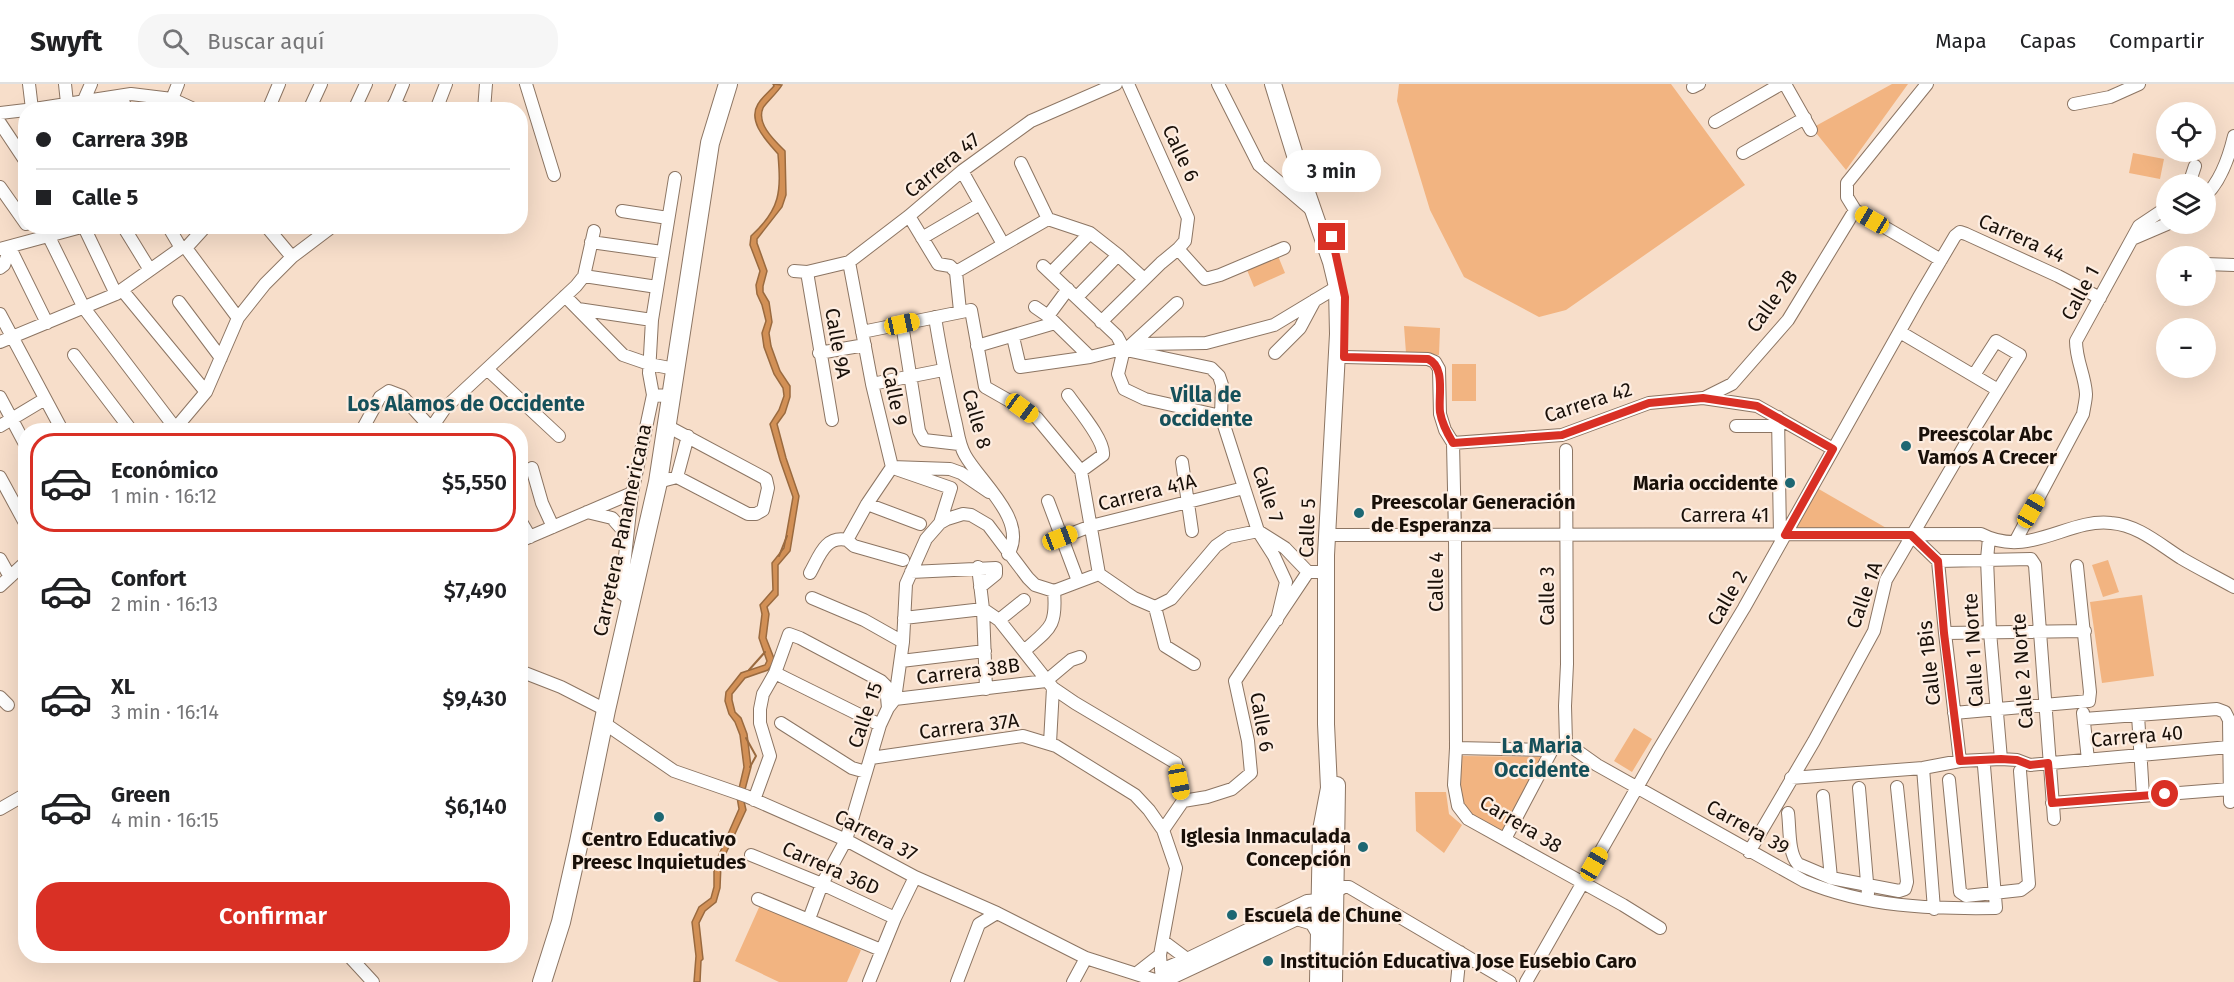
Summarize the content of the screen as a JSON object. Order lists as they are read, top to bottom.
{
  "streets": {
    "highway": ["Carretera Panamericana"],
    "main road": ["Calle 5"],
    "street": [
      "Calle 6",
      "Carrera 47",
      "Carrera 44",
      "Calle 1",
      "Calle 2B",
      "Calle 9A",
      "Calle 9",
      "Carrera 42",
      "Calle 8",
      "Carrera 41A",
      "Calle 7",
      "Carrera 41",
      "Calle 4",
      "Calle 1A",
      "Calle 3",
      "Calle 2",
      "Calle 1 Norte",
      "Calle 1Bis",
      "Carrera 38B",
      "Calle 2 Norte",
      "Calle 15",
      "Carrera 37A",
      "Carrera 40",
      "Carrera 38",
      "Carrera 39",
      "Carrera 37",
      "Carrera 36D"
    ]
  },
  "crossings": [
    ["Calle 6", "Calle 7"],
    ["Carrera 47", "Calle 9A"],
    ["Carrera 47", "Calle 9"],
    ["Carrera 44", "Calle 1"],
    ["Carrera 44", "Calle 2"],
    ["Calle 1", "Carrera 41"],
    ["Calle 2B", "Carrera 42"],
    ["Calle 9", "Calle 15"],
    ["Carrera 42", "Calle 4"],
    ["Carrera 42", "Calle 2"],
    ["Calle 8", "Calle 15"],
    ["Carrera 41A", "Calle 7"],
    ["Carrera 41", "Calle 5"],
    ["Carrera 41", "Calle 4"],
    ["Carrera 41", "Calle 1A"],
    ["Carrera 41", "Calle 3"],
    ["Carrera 41", "Calle 2"],
    ["Carrera 41", "Calle 1 Norte"],
    ["Calle 5", "Calle 4"],
    ["Carretera Panamericana", "Carrera 37"],
    ["Calle 4", "Carrera 38"],
    ["Calle 1A", "Carrera 39"],
    ["Calle 3", "Carrera 39"],
    ["Calle 2", "Carrera 38"],
    ["Calle 2", "Carrera 39"],
    ["Calle 1 Norte", "Calle 2 Norte"],
    ["Calle 1 Norte", "Carrera 40"],
    ["Carrera 38B", "Calle 15"],
    ["Calle 2 Norte", "Carrera 40"],
    ["Calle 15", "Carrera 37A"],
    ["Calle 15", "Carrera 37"],
    ["Calle 15", "Carrera 36D"],
    ["Carrera 37A", "Carrera 37"]
  ],
  "districts": ["Villa de occidente", "Los Alamos de Occidente", "La Maria Occidente"],
  "places": [
    "Preescolar Abc Vamos A Crecer",
    "Maria occidente",
    "Preescolar Generación de Esperanza",
    "Centro Educativo Preesc Inquietudes",
    "Iglesia Inmaculada Concepción",
    "Escuela de Chune",
    "Institución Educativa Jose Eusebio Caro"
  ],
  "page": {
    "header": "Swyft",
    "search": "Buscar aquí",
    "nav": ["Mapa", "Capas", "Compartir"],
    "map_buttons": ["+", "−"],
    "banner": ["Carrera 39B", "Calle 5"],
    "bubble": "3 min",
    "list": [
      {
        "name": "Económico",
        "note": "1 min · 16:12",
        "value": "$5,550"
      },
      {
        "name": "Confort",
        "note": "2 min · 16:13",
        "value": "$7,490"
      },
      {
        "name": "XL",
        "note": "3 min · 16:14",
        "value": "$9,430"
      },
      {
        "name": "Green",
        "note": "4 min · 16:15",
        "value": "$6,140"
      }
    ],
    "buttons": "Confirmar"
  }
}
